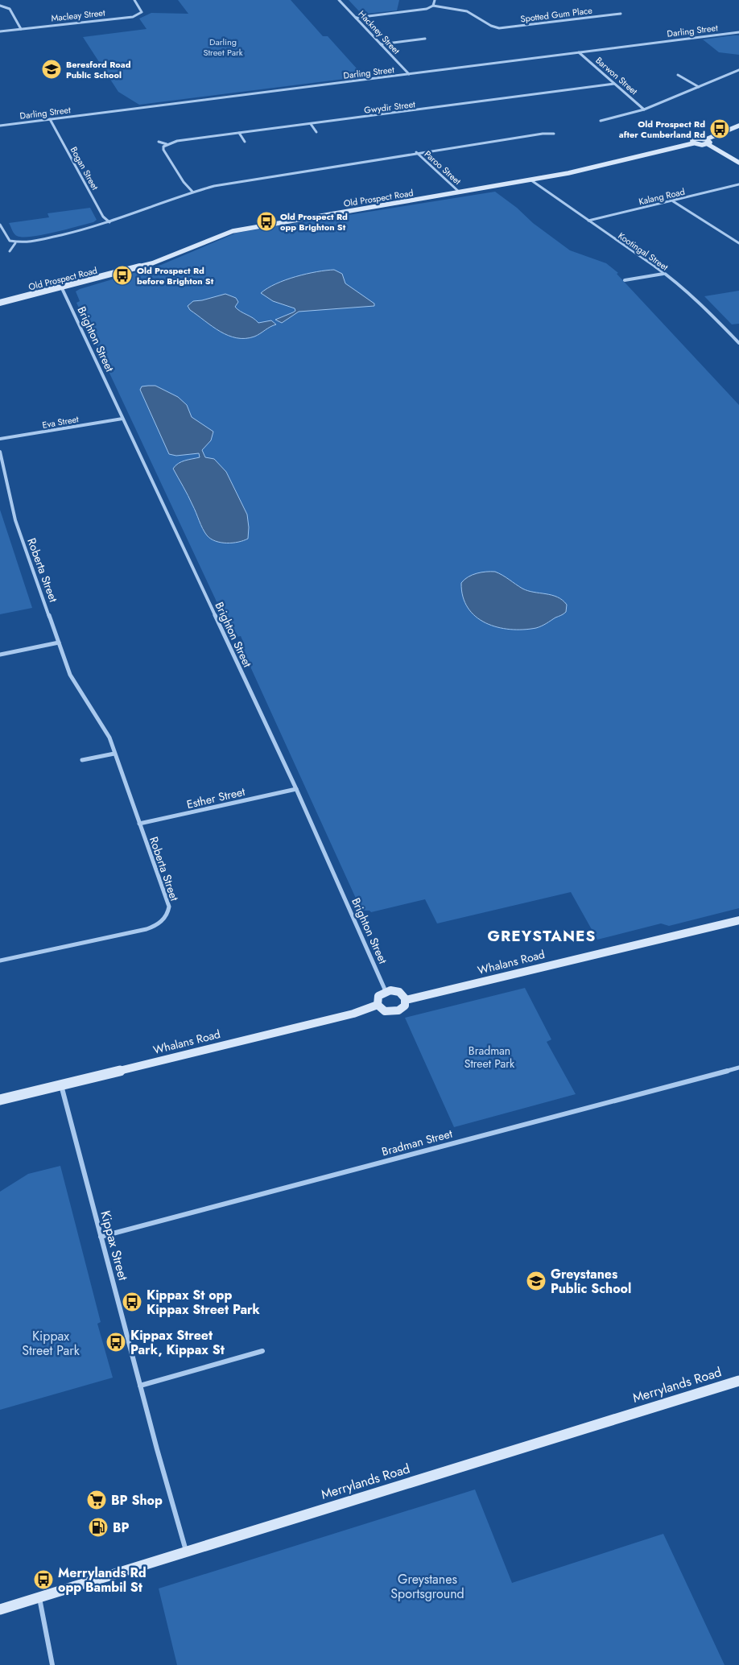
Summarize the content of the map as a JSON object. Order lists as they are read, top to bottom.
{
  "streets": {
    "main road": ["Old Prospect Road", "Whalans Road", "Merrylands Road"],
    "street": [
      "Spotted Gum Place",
      "Macleay Street",
      "Darling Street",
      "Hackney Street",
      "Barwon Street",
      "Gwydir Street",
      "Paroo Street",
      "Bogan Street",
      "Kalang Road",
      "Kootingal Street",
      "Brighton Street",
      "Eva Street",
      "Roberta Street",
      "Esther Street",
      "Bradman Street",
      "Kippax Street"
    ]
  },
  "crossings": [
    ["Darling Street", "Hackney Street"],
    ["Darling Street", "Barwon Street"],
    ["Darling Street", "Bogan Street"],
    ["Barwon Street", "Gwydir Street"],
    ["Paroo Street", "Old Prospect Road"],
    ["Kalang Road", "Kootingal Street"],
    ["Old Prospect Road", "Kootingal Street"],
    ["Old Prospect Road", "Brighton Street"],
    ["Brighton Street", "Eva Street"],
    ["Brighton Street", "Esther Street"],
    ["Brighton Street", "Whalans Road"],
    ["Roberta Street", "Esther Street"],
    ["Whalans Road", "Kippax Street"],
    ["Bradman Street", "Kippax Street"],
    ["Kippax Street", "Merrylands Road"]
  ],
  "districts": ["GREYSTANES"],
  "parks": [
    "Darling Street Park",
    "Bradman Street Park",
    "Kippax Street Park",
    "Greystanes Sportsground"
  ],
  "places": {
    "school or university": ["Beresford Road Public School", "Greystanes Public School"],
    "bus stop": [
      "Old Prospect Rd after Cumberland Rd",
      "Old Prospect Rd opp Brighton St",
      "Old Prospect Rd before Brighton St",
      "Kippax St opp Kippax Street Park",
      "Kippax Street Park, Kippax St",
      "Merrylands Rd opp Bambil St"
    ],
    "supermarket": ["BP Shop"],
    "fuel station": ["BP"]
  }
}
